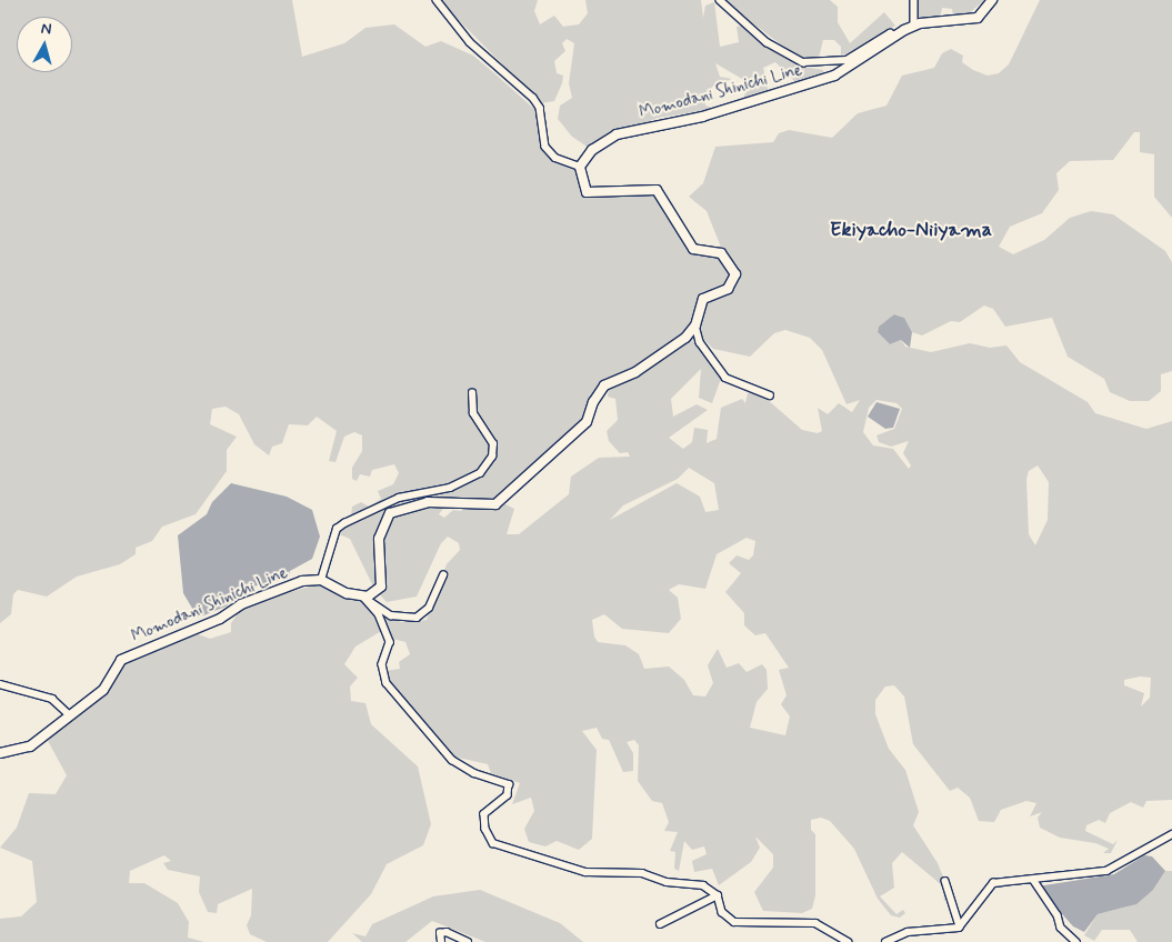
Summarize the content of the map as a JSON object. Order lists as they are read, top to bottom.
{
  "streets": {
    "main road": ["Momodani Shinichi Line"]
  },
  "districts": ["Ekiyacho-Niiyama"],
  "north": "top"
}
